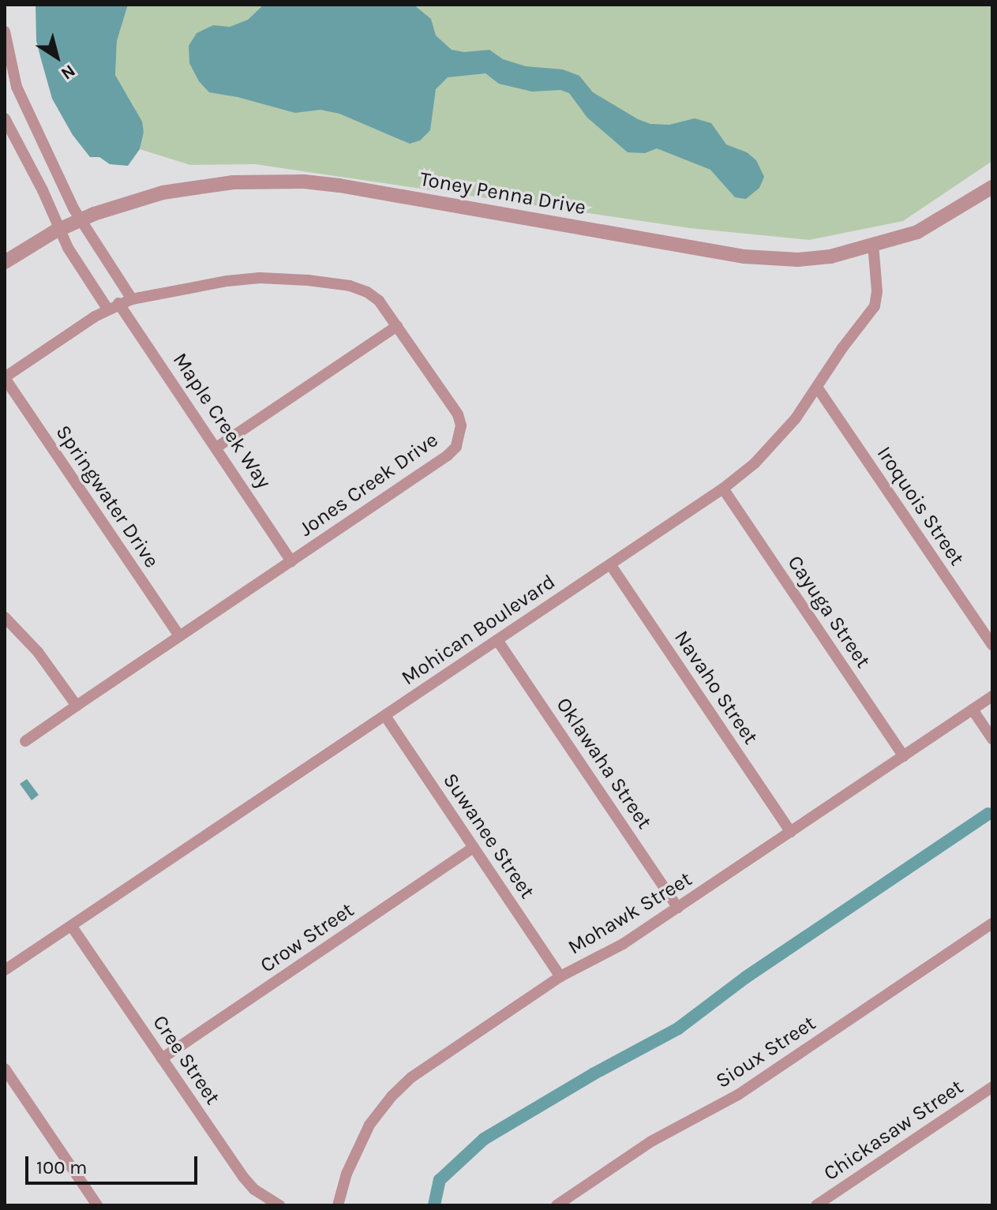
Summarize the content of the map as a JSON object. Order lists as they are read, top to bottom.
{
  "streets": {
    "street": [
      "Toney Penna Drive",
      "Maple Creek Way",
      "Jones Creek Drive",
      "Springwater Drive",
      "Iroquois Street",
      "Cayuga Street",
      "Mohican Boulevard",
      "Navaho Street",
      "Oklawaha Street",
      "Suwanee Street",
      "Mohawk Street",
      "Crow Street",
      "Sioux Street",
      "Cree Street",
      "Chickasaw Street"
    ]
  },
  "crossings": [
    ["Toney Penna Drive", "Maple Creek Way"],
    ["Toney Penna Drive", "Mohican Boulevard"],
    ["Maple Creek Way", "Jones Creek Drive"],
    ["Jones Creek Drive", "Springwater Drive"],
    ["Iroquois Street", "Mohican Boulevard"],
    ["Cayuga Street", "Mohican Boulevard"],
    ["Cayuga Street", "Mohawk Street"],
    ["Mohican Boulevard", "Navaho Street"],
    ["Mohican Boulevard", "Oklawaha Street"],
    ["Mohican Boulevard", "Suwanee Street"],
    ["Mohican Boulevard", "Cree Street"],
    ["Navaho Street", "Mohawk Street"],
    ["Oklawaha Street", "Mohawk Street"],
    ["Suwanee Street", "Mohawk Street"],
    ["Suwanee Street", "Crow Street"],
    ["Crow Street", "Cree Street"]
  ],
  "scale_bar": "100 m",
  "north": "bottom right"
}
